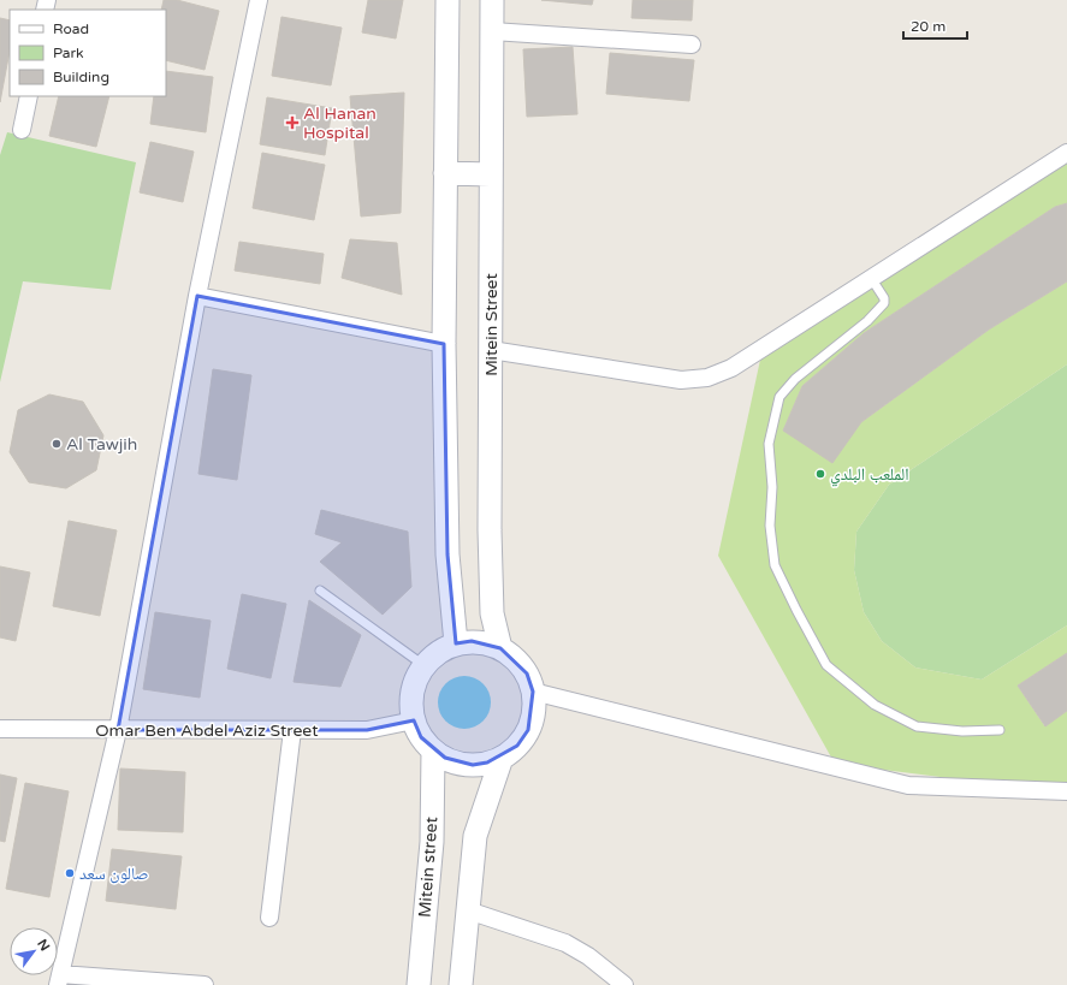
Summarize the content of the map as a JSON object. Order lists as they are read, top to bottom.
{
  "streets": {
    "street": ["Mitein Street", "Omar Ben Abdel Aziz Street", "Mitein street"]
  },
  "crossings": [
    ["Mitein Street", "Omar Ben Abdel Aziz Street"],
    ["Mitein Street", "Mitein street"],
    ["Omar Ben Abdel Aziz Street", "Mitein street"]
  ],
  "places": {
    "health": ["Al Hanan Hospital"],
    "other": ["Al Tawjih", "الملعب البلدي", "صالون سعد"]
  },
  "legend": ["Road", "Park", "Building"],
  "scale_bar": "20 m",
  "north": "top right"
}
